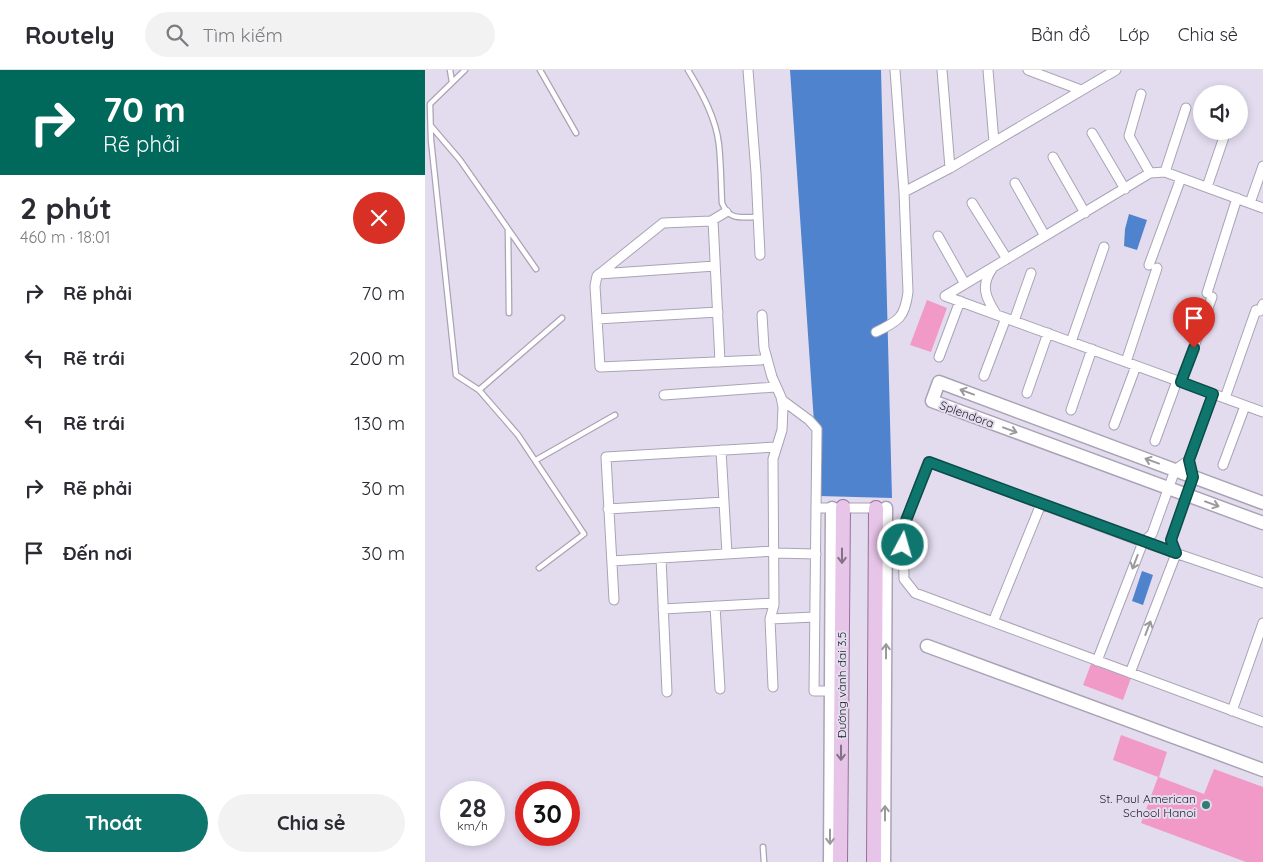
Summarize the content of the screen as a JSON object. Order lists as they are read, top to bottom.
{
  "streets": {
    "main road": ["Đường vành đai 3.5"],
    "street": ["Splendora"]
  },
  "places": ["St. Paul American School Hanoi"],
  "page": {
    "header": "Routely",
    "search": "Tìm kiếm",
    "nav": ["Bản đồ", "Lớp", "Chia sẻ"],
    "turn": ["70 m", "Rẽ phải"],
    "heading": ["2 phút", "460 m · 18:01"],
    "list": [
      {
        "name": "Rẽ phải",
        "value": "70 m"
      },
      {
        "name": "Rẽ trái",
        "value": "200 m"
      },
      {
        "name": "Rẽ trái",
        "value": "130 m"
      },
      {
        "name": "Rẽ phải",
        "value": "30 m"
      },
      {
        "name": "Đến nơi",
        "value": "30 m"
      }
    ],
    "speed": "28 km/h",
    "limit": "30",
    "buttons": ["Thoát", "Chia sẻ"]
  }
}
